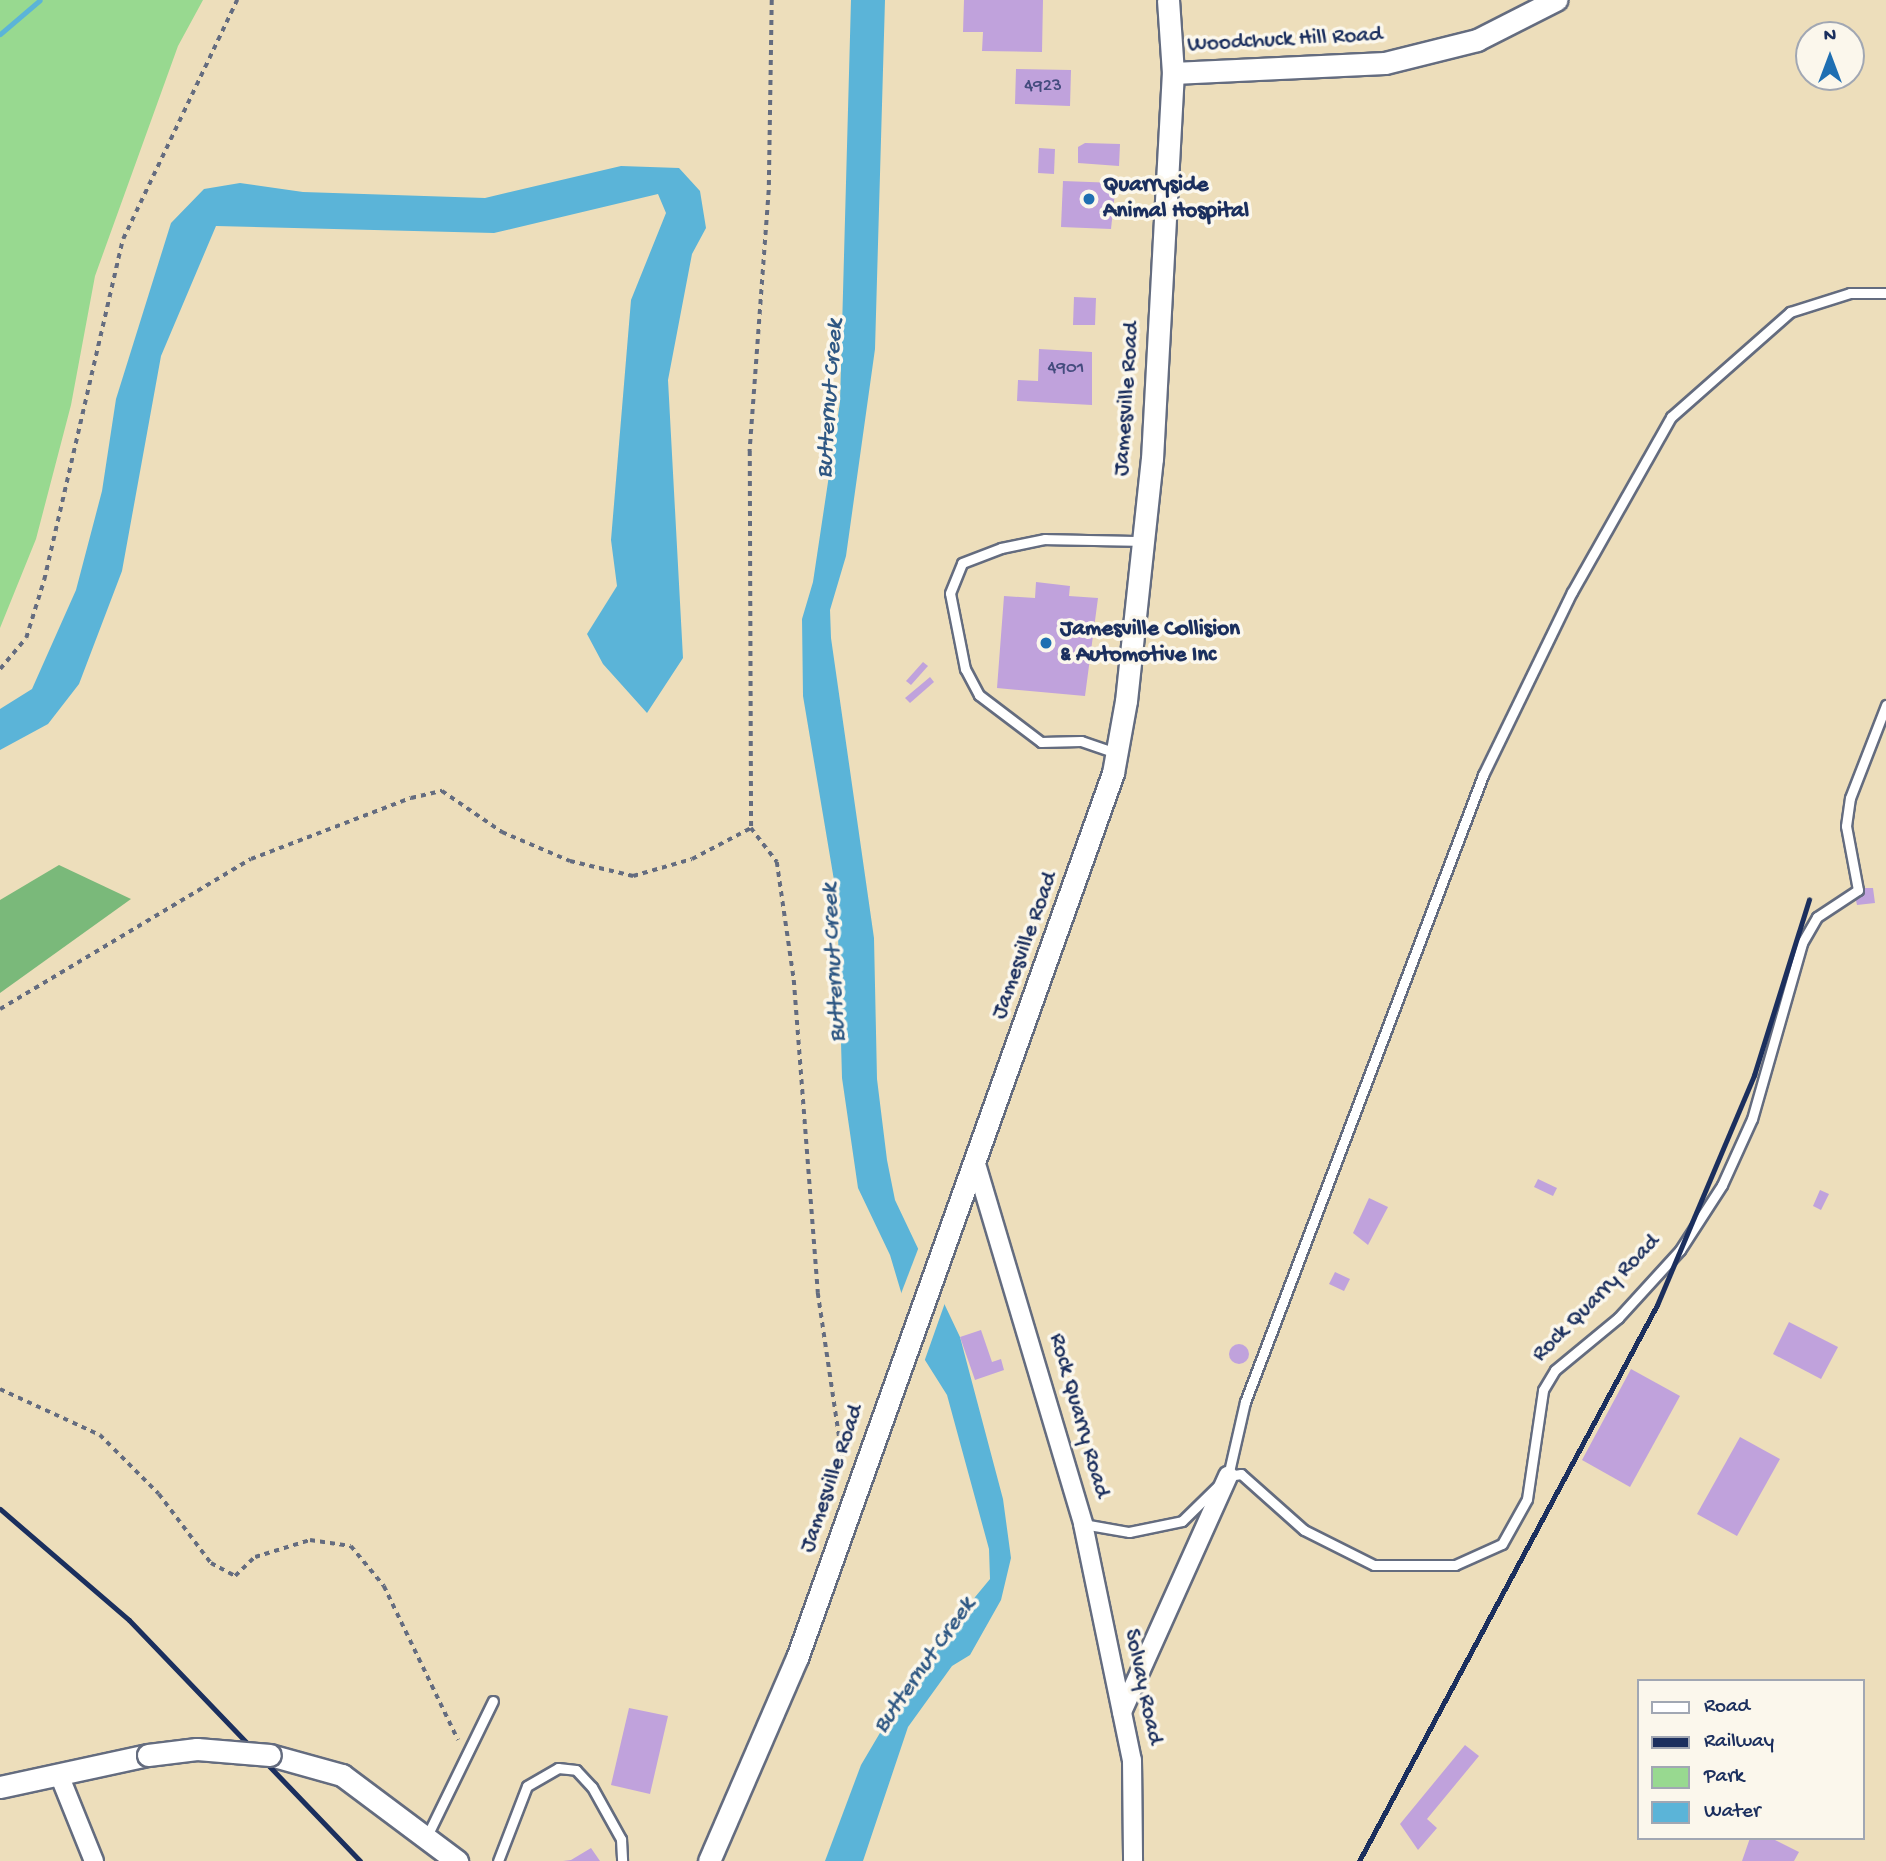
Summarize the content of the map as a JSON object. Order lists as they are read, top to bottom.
{
  "streets": {
    "street": [
      "Woodchuck Hill Road",
      "Jamesville Road",
      "Rock Quarry Road",
      "Solvay Road"
    ]
  },
  "crossings": [
    ["Woodchuck Hill Road", "Jamesville Road"],
    ["Jamesville Road", "Rock Quarry Road"],
    ["Rock Quarry Road", "Solvay Road"]
  ],
  "water": ["Butternut Creek"],
  "places": ["Quarryside Animal Hospital", "Jamesville Collision & Automotive Inc"],
  "house_numbers": ["4923", "4901"],
  "legend": [
    "Road",
    "Railway",
    "Park",
    "Water"
  ],
  "north": "top"
}
